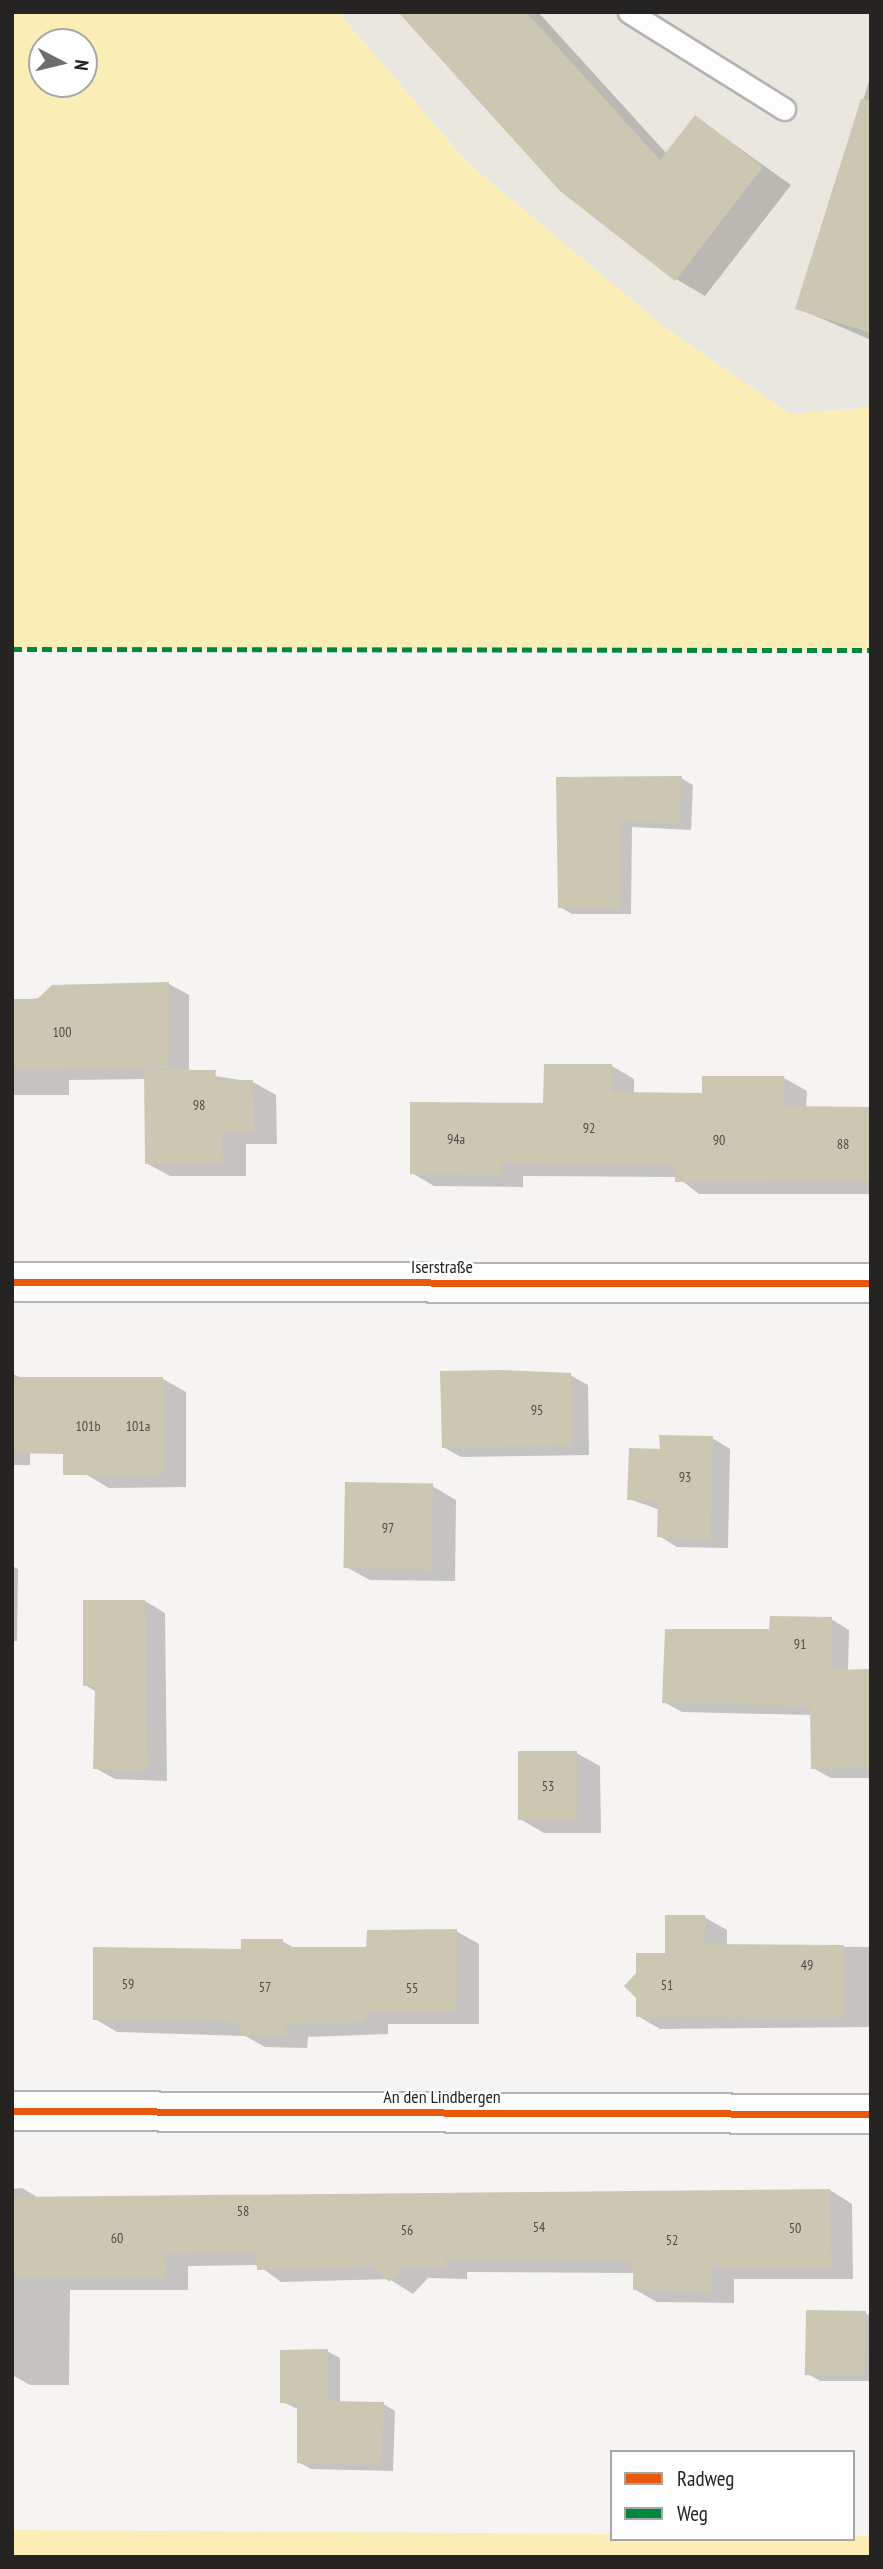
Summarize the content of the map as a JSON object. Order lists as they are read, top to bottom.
{
  "streets": {
    "street": ["Iserstraße", "An den Lindbergen"]
  },
  "house_numbers": [
    "100",
    "98",
    "92",
    "94a",
    "90",
    "88",
    "95",
    "101b",
    "101a",
    "93",
    "97",
    "91",
    "53",
    "49",
    "59",
    "51",
    "57",
    "55",
    "58",
    "54",
    "50",
    "56",
    "60",
    "52"
  ],
  "legend": ["Radweg", "Weg"],
  "north": "right"
}
